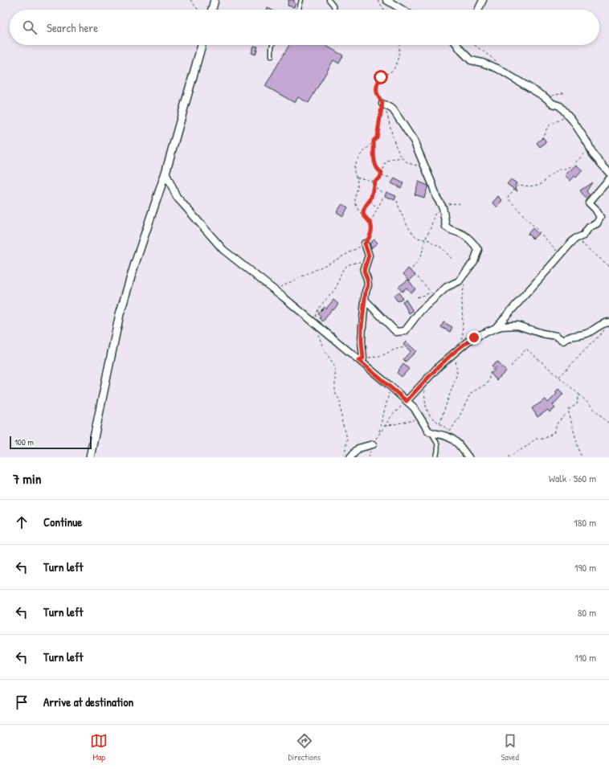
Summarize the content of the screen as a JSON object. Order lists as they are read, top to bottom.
{
  "scale_bar": "100 m",
  "page": {
    "search": "Search here",
    "scale": "100 m",
    "heading": ["7 min", "Walk · 560 m"],
    "list": [
      ["Continue", "180 m"],
      ["Turn left", "190 m"],
      ["Turn left", "80 m"],
      ["Turn left", "110 m"],
      "Arrive at destination"
    ],
    "nav": ["Map", "Directions", "Saved"]
  }
}
